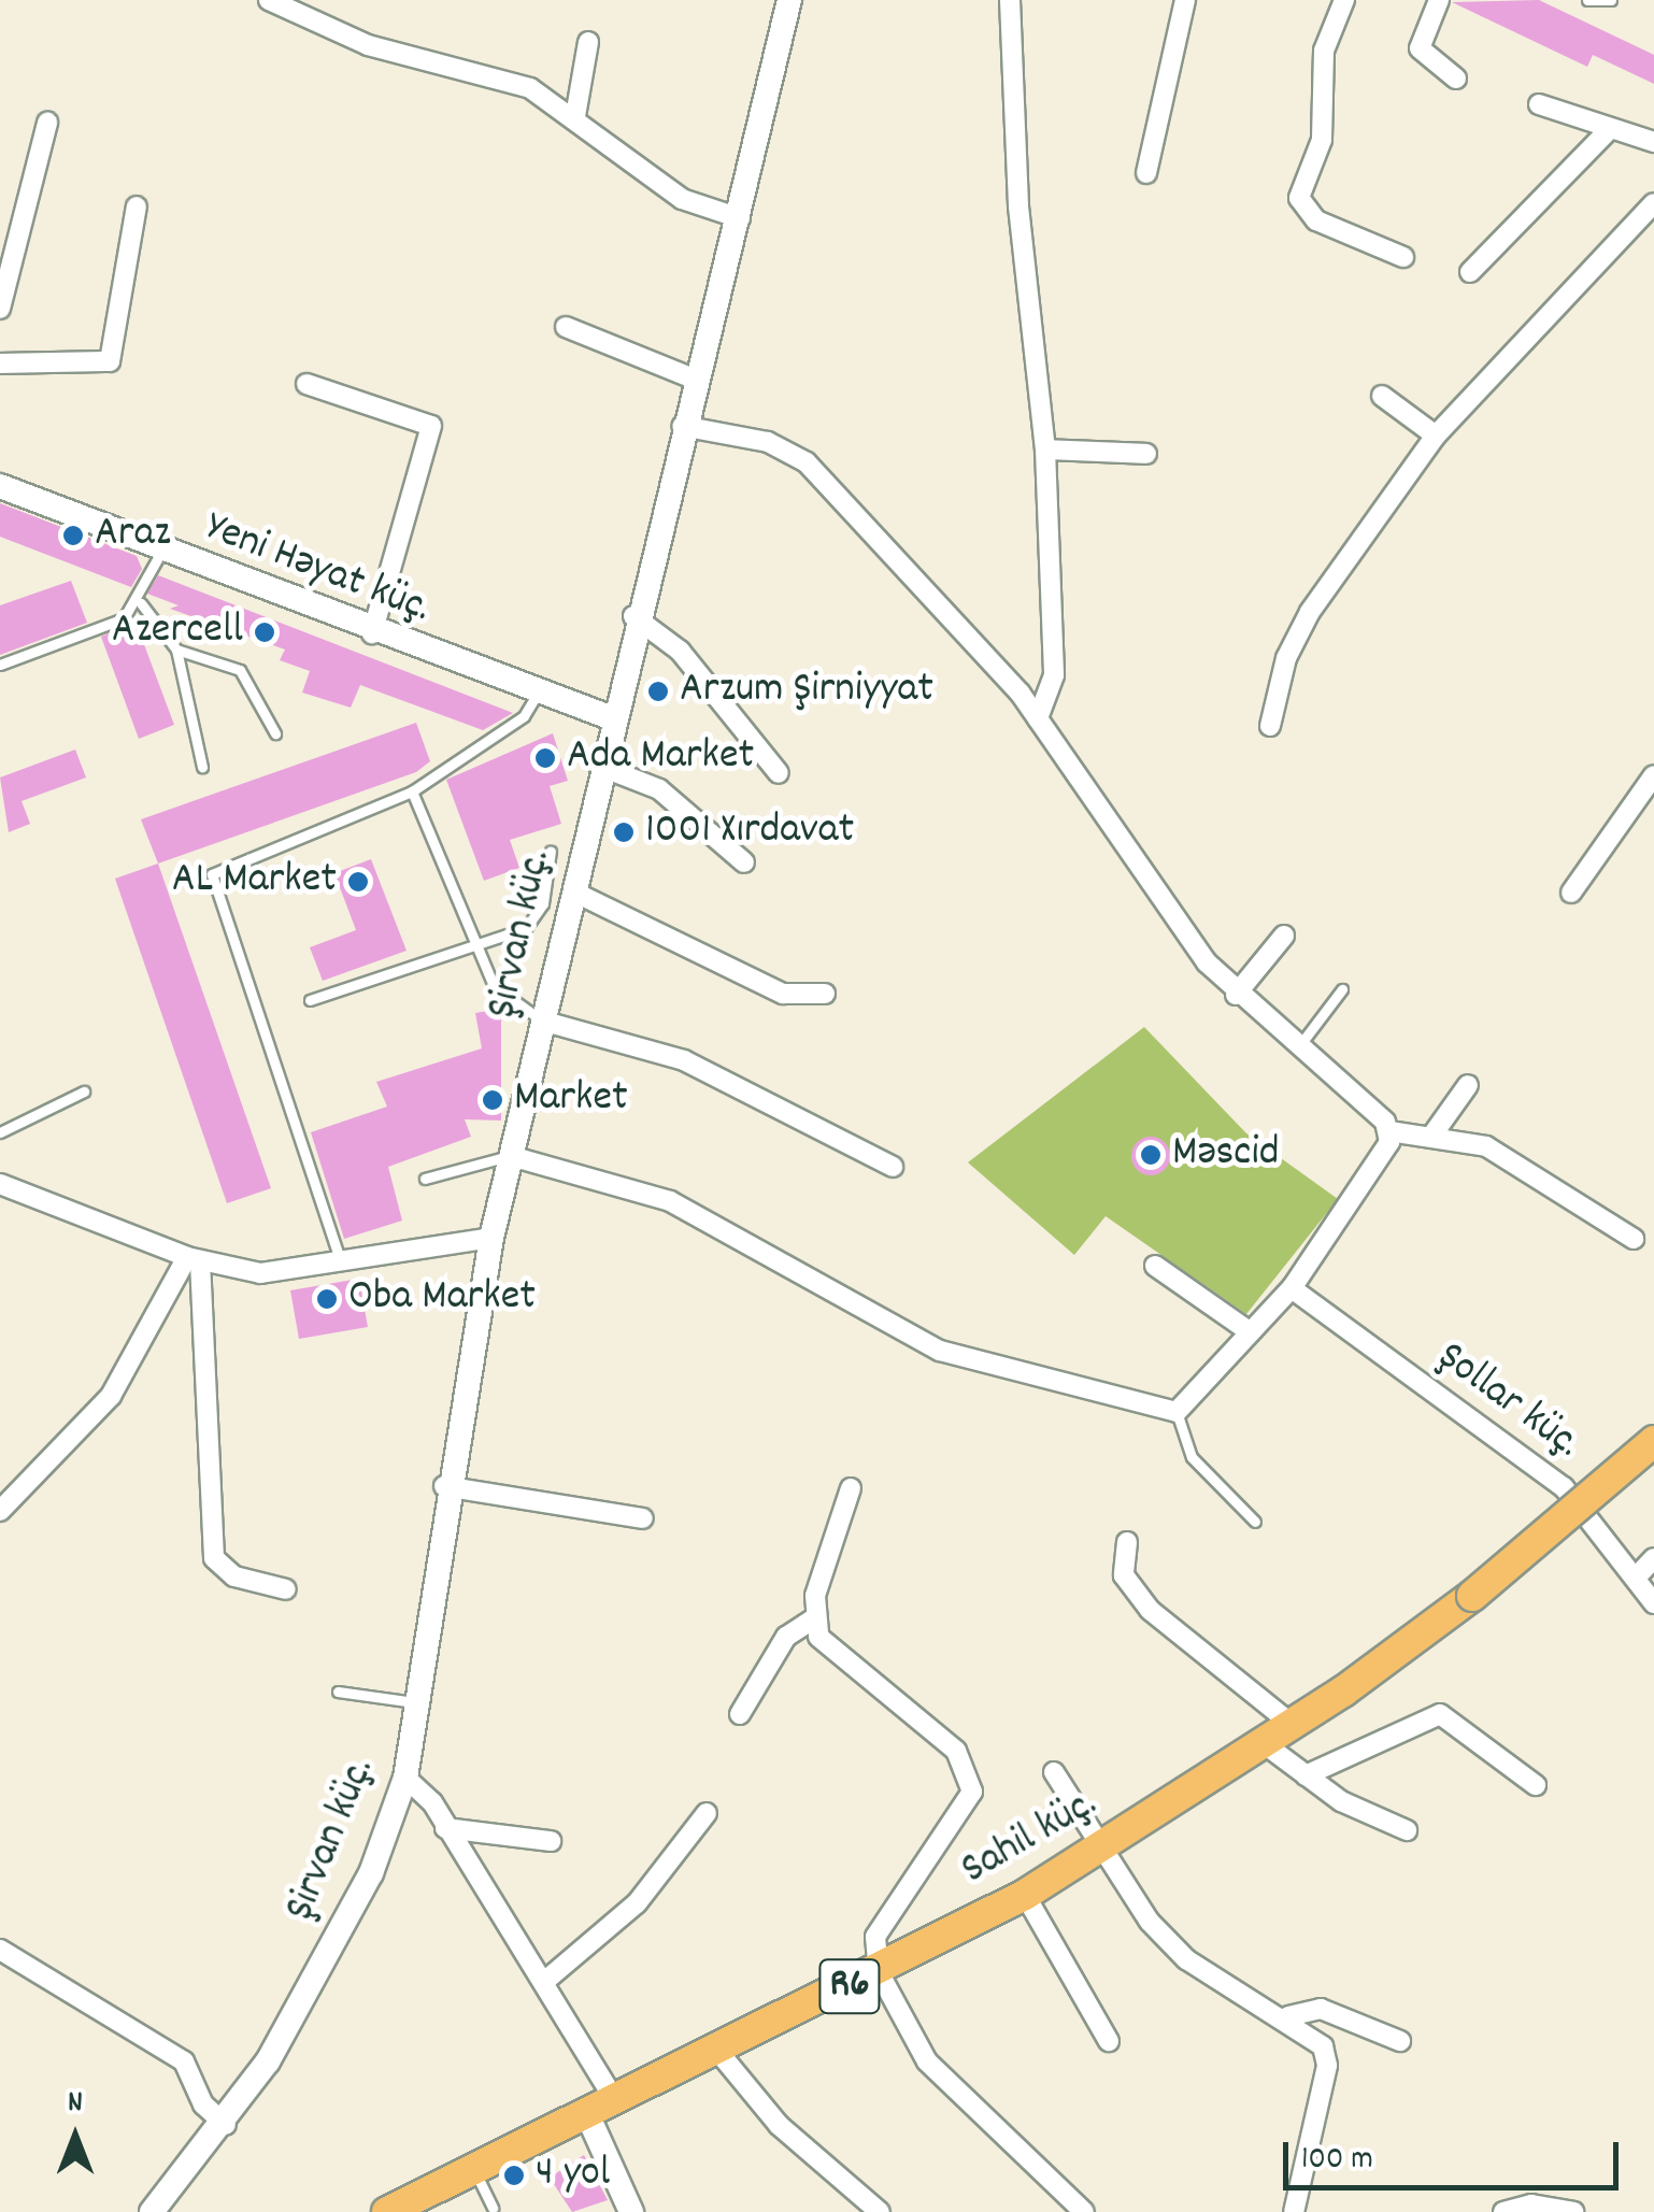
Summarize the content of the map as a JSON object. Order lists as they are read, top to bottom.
{
  "streets": {
    "main road": ["Sahil küç.", "R6"],
    "street": ["Yeni Həyat küç.", "Şirvan küç.", "Şollar küç."]
  },
  "crossings": [
    ["Yeni Həyat küç.", "Şirvan küç."]
  ],
  "places": [
    "Araz",
    "Azercell",
    "Arzum Şirniyyat",
    "Ada Market",
    "1001 Xırdavat",
    "AL Market",
    "Market",
    "Məscid",
    "Oba Market",
    "4 yol"
  ],
  "scale_bar": "100 m",
  "north": "top"
}
